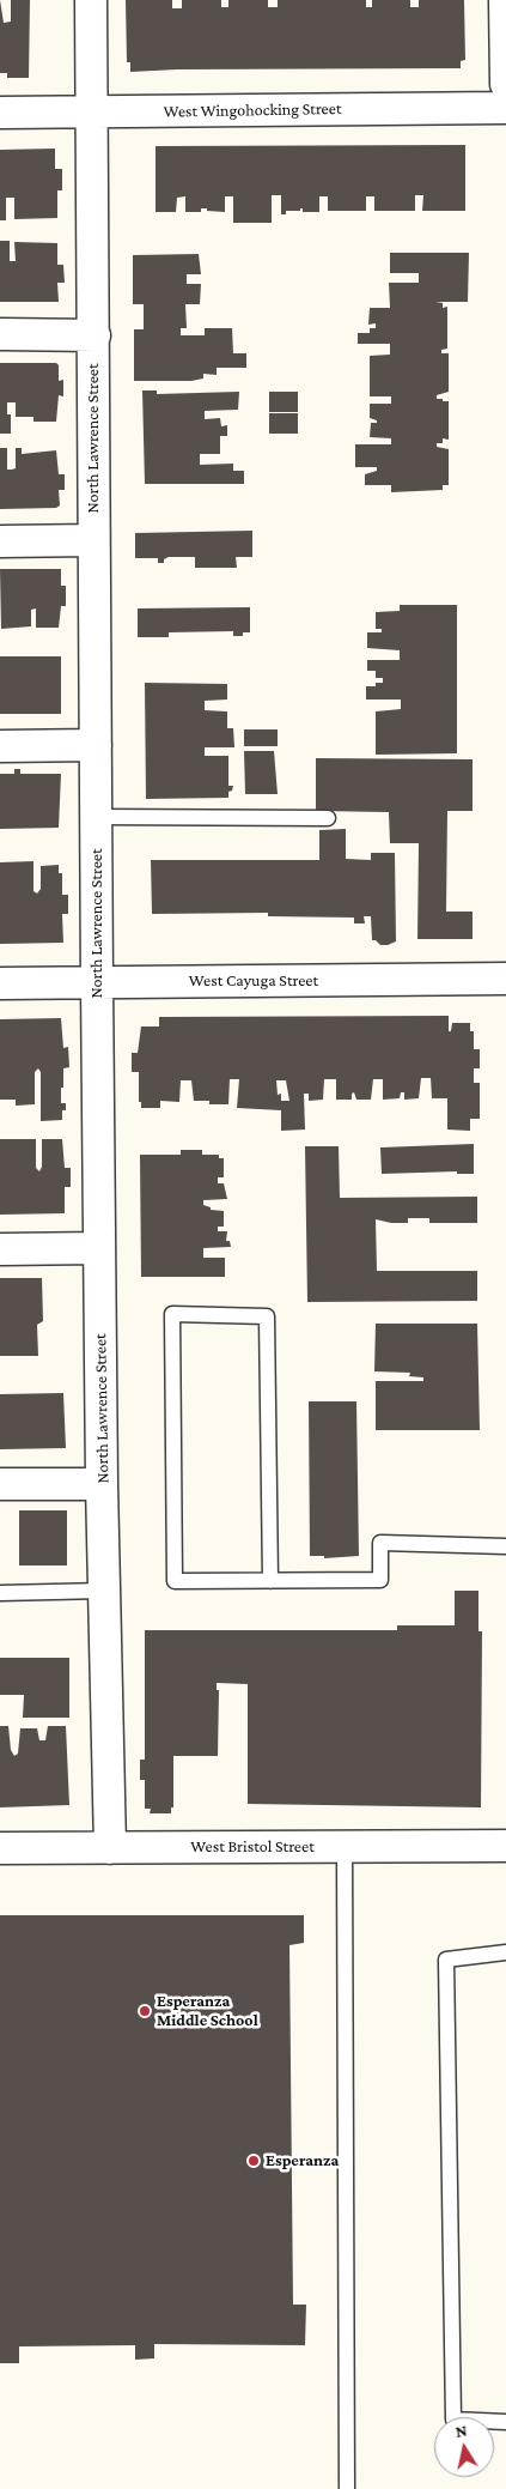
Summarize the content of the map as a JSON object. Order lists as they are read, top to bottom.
{
  "streets": {
    "street": [
      "West Wingohocking Street",
      "North Lawrence Street",
      "West Cayuga Street",
      "West Bristol Street"
    ]
  },
  "crossings": [
    ["West Wingohocking Street", "North Lawrence Street"],
    ["North Lawrence Street", "West Cayuga Street"],
    ["North Lawrence Street", "West Bristol Street"]
  ],
  "places": ["Esperanza Middle School", "Esperanza"],
  "north": "top"
}
